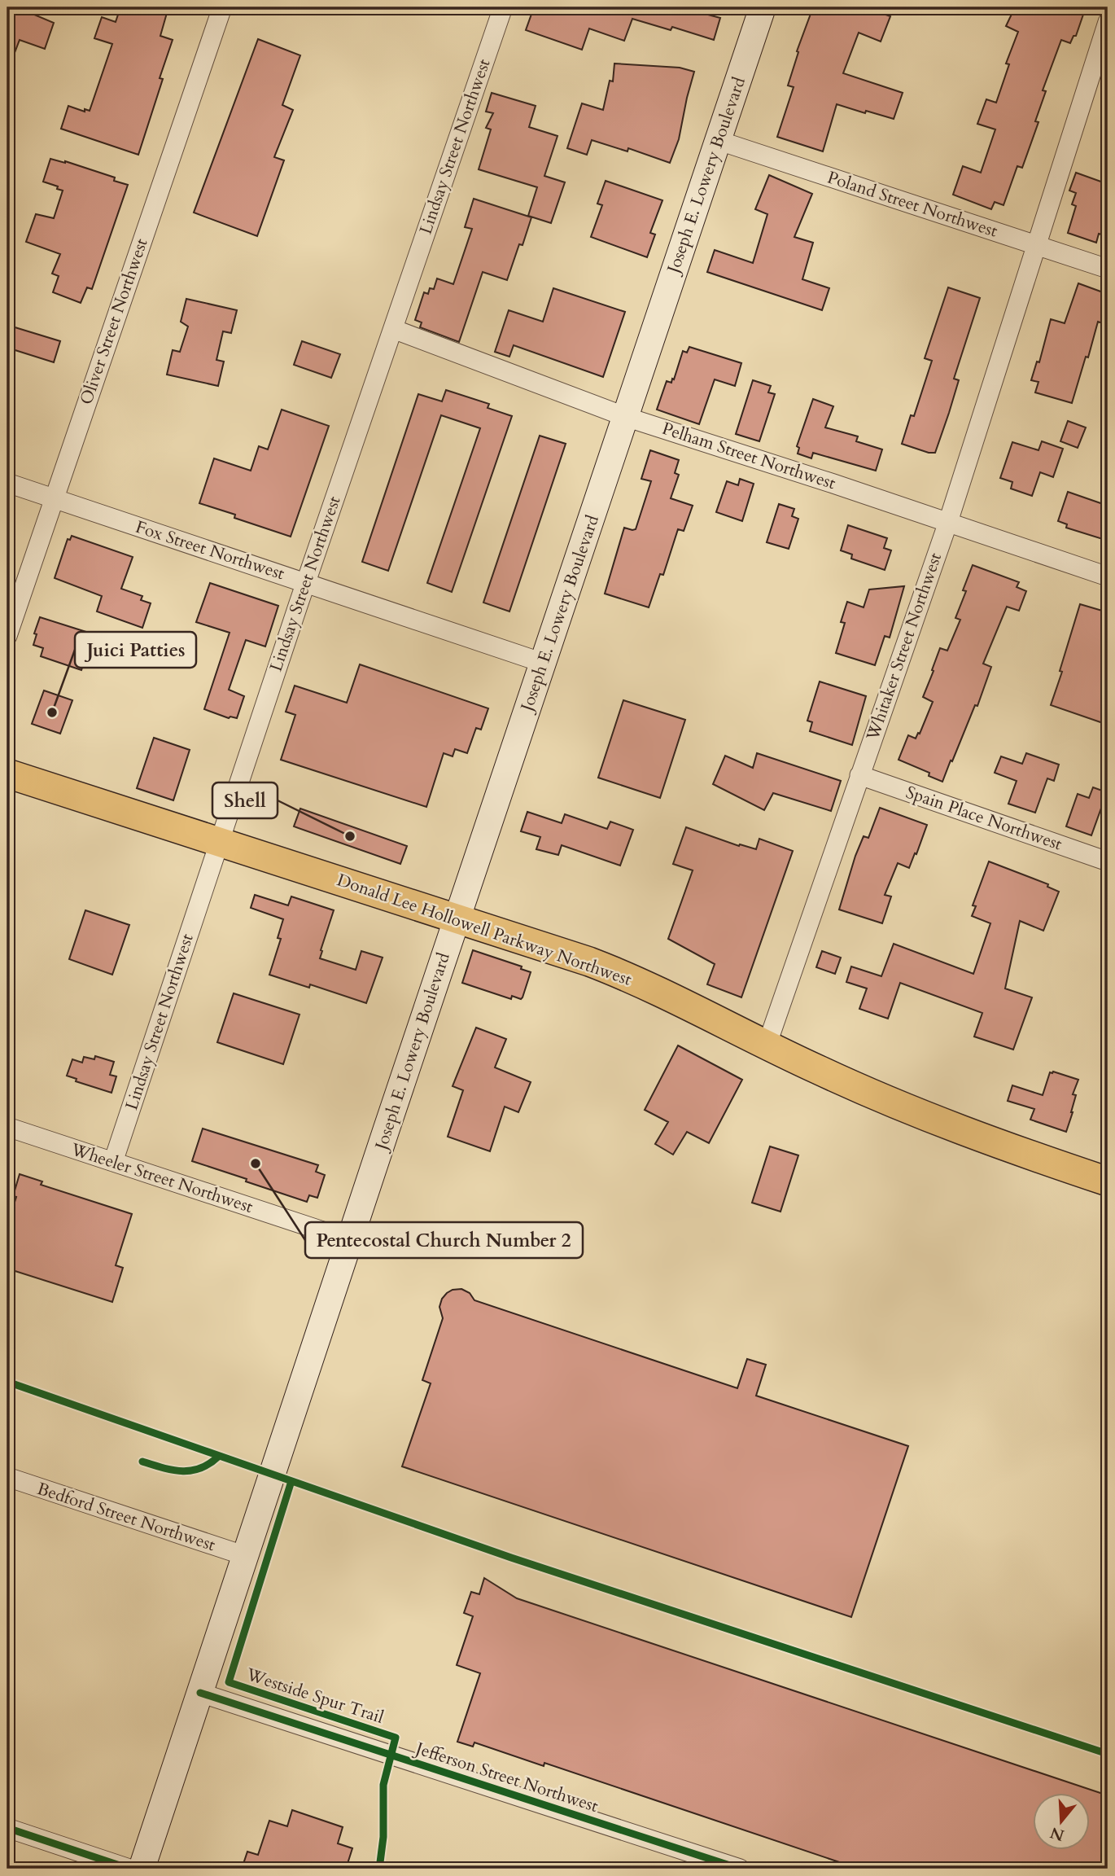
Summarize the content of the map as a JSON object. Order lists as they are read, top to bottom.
{
  "streets": {
    "main road": ["Joseph E. Lowery Boulevard", "Donald Lee Hollowell Parkway Northwest"],
    "street": [
      "Lindsay Street Northwest",
      "Poland Street Northwest",
      "Oliver Street Northwest",
      "Pelham Street Northwest",
      "Fox Street Northwest",
      "Whitaker Street Northwest",
      "Spain Place Northwest",
      "Wheeler Street Northwest",
      "Bedford Street Northwest",
      "Jefferson Street Northwest"
    ],
    "cycle path": ["Westside Spur Trail"]
  },
  "crossings": [
    ["Lindsay Street Northwest", "Pelham Street Northwest"],
    ["Lindsay Street Northwest", "Fox Street Northwest"],
    ["Lindsay Street Northwest", "Donald Lee Hollowell Parkway Northwest"],
    ["Lindsay Street Northwest", "Wheeler Street Northwest"],
    ["Joseph E. Lowery Boulevard", "Poland Street Northwest"],
    ["Joseph E. Lowery Boulevard", "Pelham Street Northwest"],
    ["Joseph E. Lowery Boulevard", "Fox Street Northwest"],
    ["Joseph E. Lowery Boulevard", "Donald Lee Hollowell Parkway Northwest"],
    ["Joseph E. Lowery Boulevard", "Wheeler Street Northwest"],
    ["Joseph E. Lowery Boulevard", "Bedford Street Northwest"],
    ["Joseph E. Lowery Boulevard", "Jefferson Street Northwest"],
    ["Poland Street Northwest", "Whitaker Street Northwest"],
    ["Oliver Street Northwest", "Fox Street Northwest"],
    ["Pelham Street Northwest", "Whitaker Street Northwest"],
    ["Whitaker Street Northwest", "Spain Place Northwest"],
    ["Whitaker Street Northwest", "Donald Lee Hollowell Parkway Northwest"]
  ],
  "places": ["Juici Patties", "Shell", "Pentecostal Church Number 2"],
  "north": "bottom"
}
